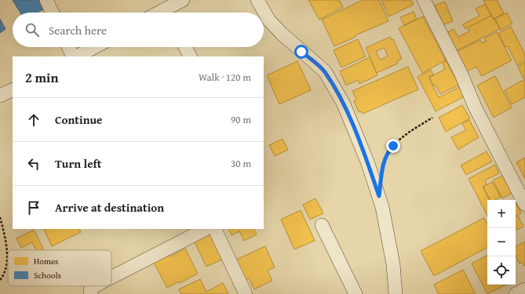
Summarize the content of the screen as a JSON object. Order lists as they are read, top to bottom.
{
  "legend": ["Homes", "Schools"],
  "page": {
    "search": "Search here",
    "heading": ["2 min", "Walk · 120 m"],
    "list": [
      ["Continue", "90 m"],
      ["Turn left", "30 m"],
      "Arrive at destination"
    ],
    "map_buttons": ["+", "−"]
  }
}
